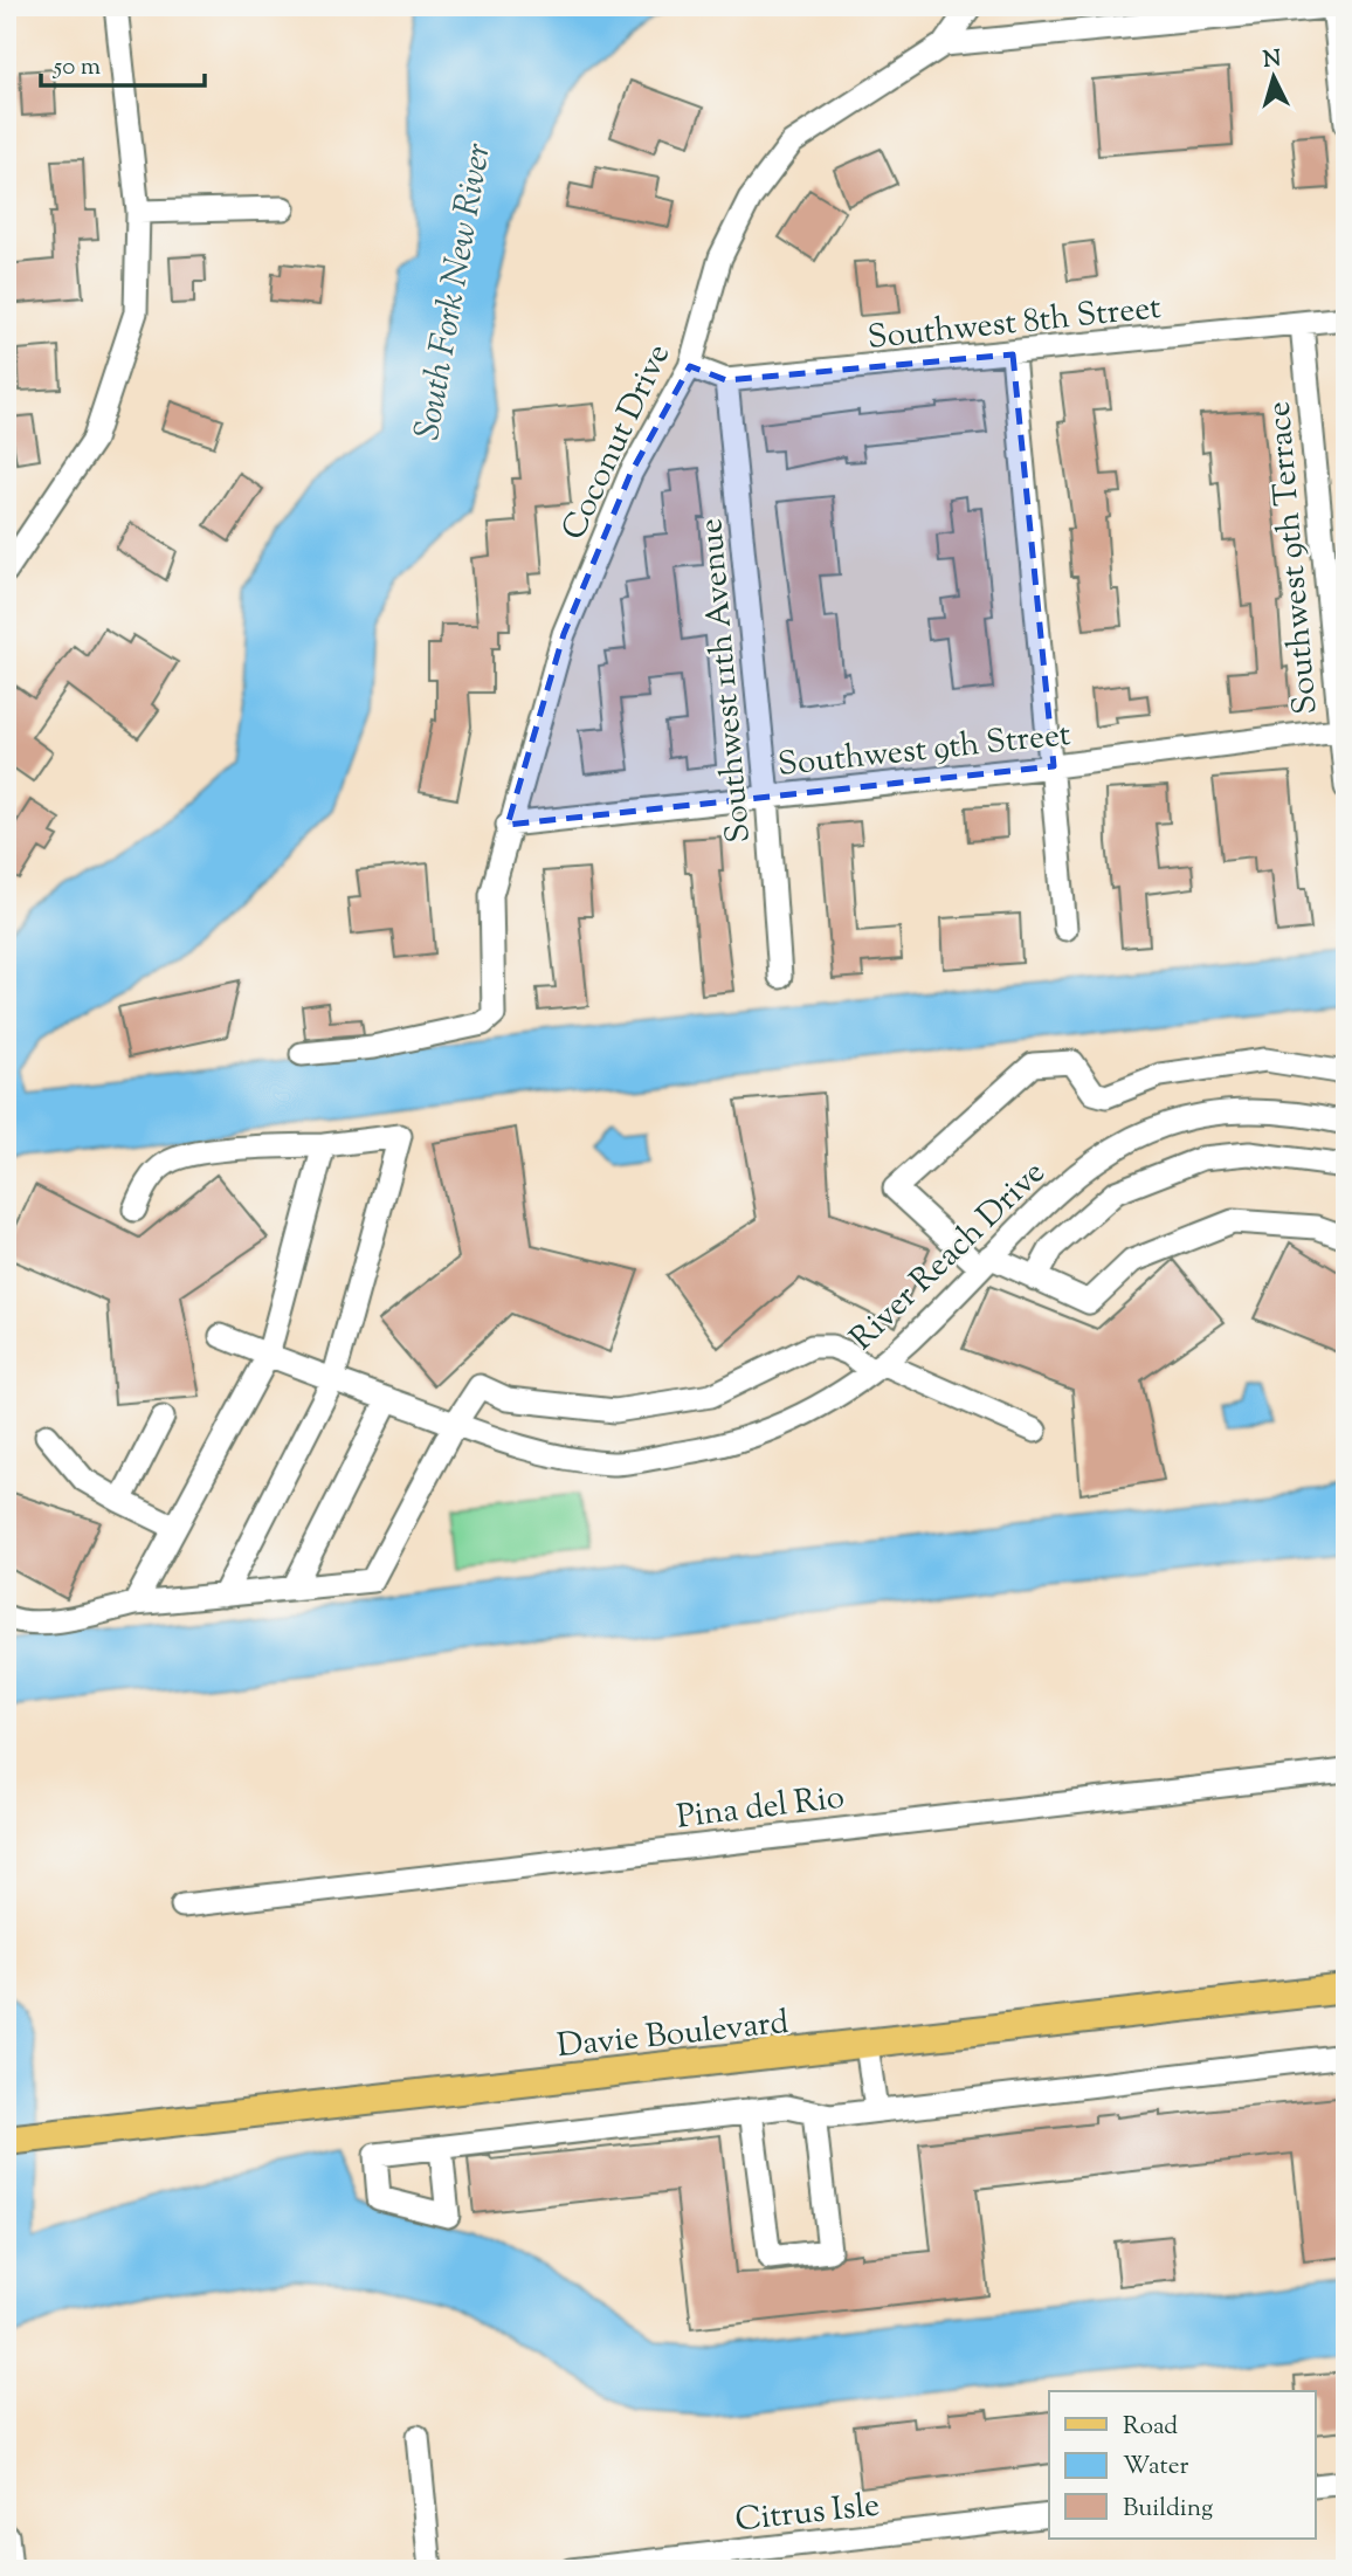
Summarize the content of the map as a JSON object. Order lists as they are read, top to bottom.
{
  "streets": {
    "main road": ["Davie Boulevard"],
    "street": [
      "Southwest 8th Street",
      "Coconut Drive",
      "Southwest 9th Terrace",
      "Southwest 11th Avenue",
      "Southwest 9th Street",
      "River Reach Drive",
      "Pina del Rio",
      "Citrus Isle"
    ]
  },
  "crossings": [
    ["Southwest 8th Street", "Coconut Drive"],
    ["Southwest 8th Street", "Southwest 9th Terrace"],
    ["Southwest 8th Street", "Southwest 11th Avenue"],
    ["Coconut Drive", "Southwest 9th Street"],
    ["Southwest 9th Terrace", "Southwest 9th Street"],
    ["Southwest 11th Avenue", "Southwest 9th Street"]
  ],
  "water": ["South Fork New River"],
  "legend": ["Road", "Water", "Building"],
  "scale_bar": "50 m",
  "north": "top"
}
